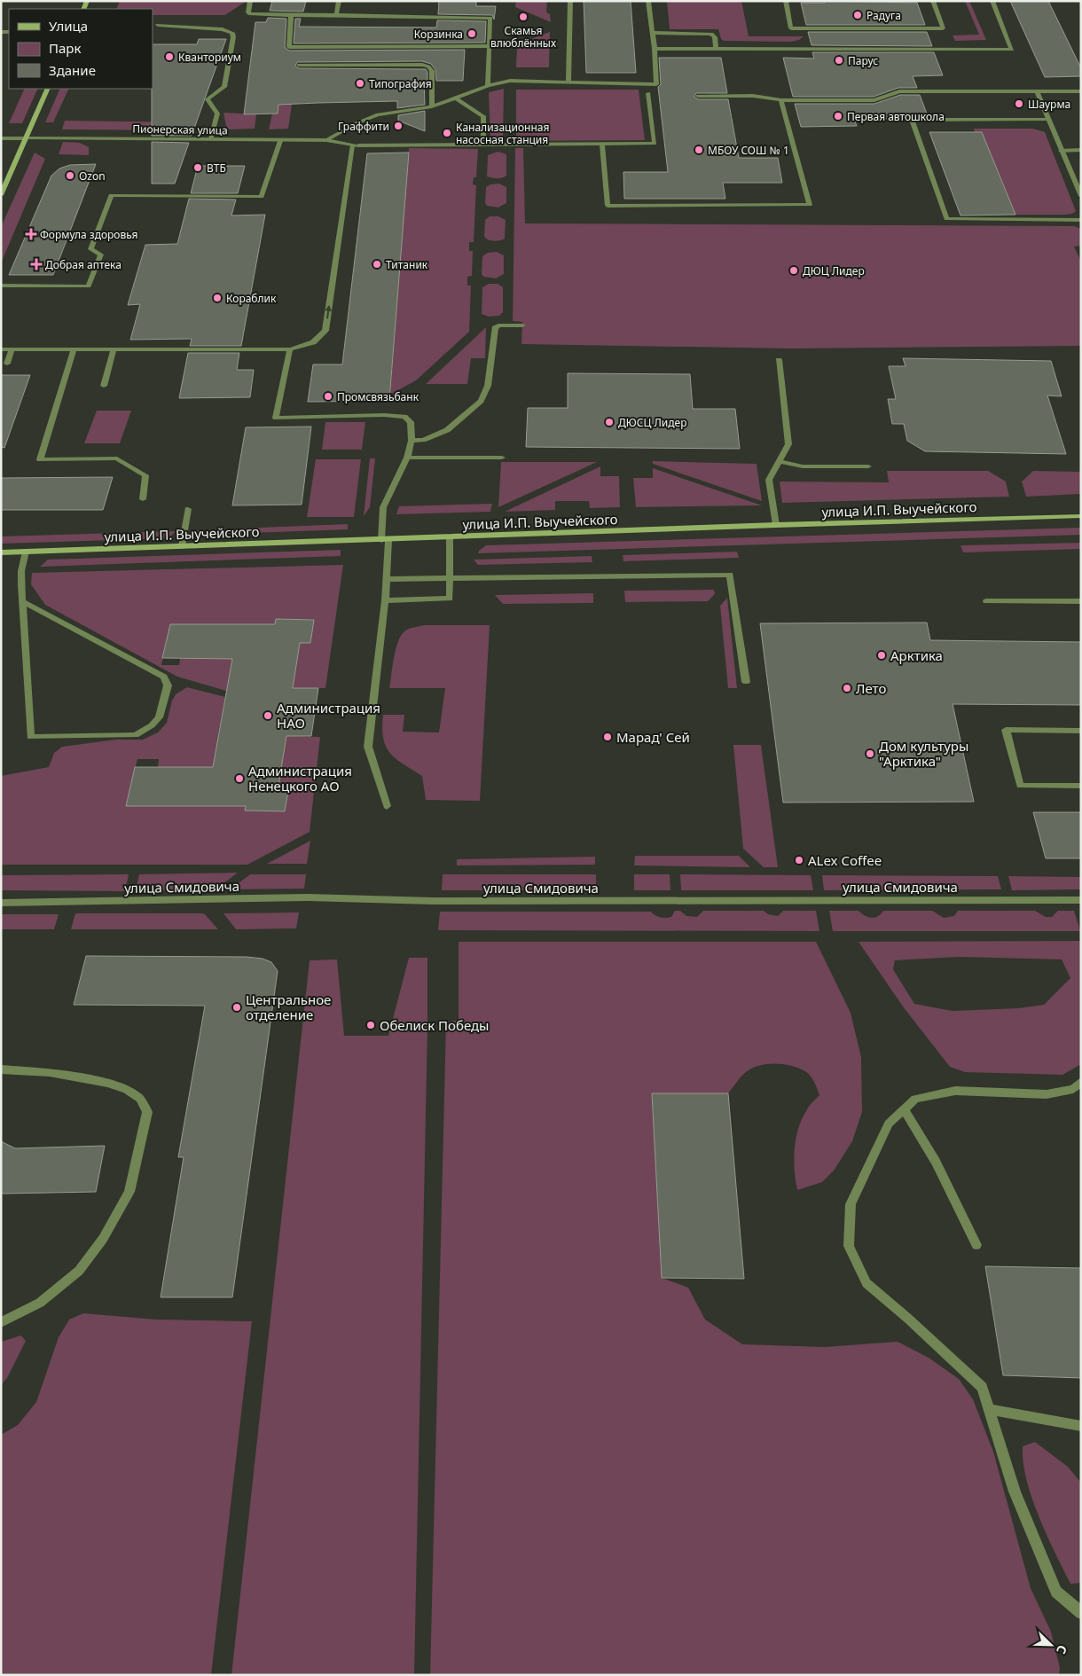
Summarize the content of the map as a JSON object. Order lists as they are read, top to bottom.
{
  "streets": {
    "main road": ["улица И.П. Выучейского"],
    "street": ["Пионерская улица", "улица Смидовича"]
  },
  "places": {
    "other": [
      "Радуга",
      "Скамья влюблённых",
      "Корзинка",
      "Кванториум",
      "Парус",
      "Типография",
      "Шаурма",
      "Первая автошкола",
      "Граффити",
      "Канализационная насосная станция",
      "МБОУ СОШ № 1",
      "ВТБ",
      "Ozon",
      "Титаник",
      "ДЮЦ Лидер",
      "Кораблик",
      "Промсвязьбанк",
      "ДЮСЦ Лидер",
      "Арктика",
      "Лето",
      "Администрация НАО",
      "Марад' Сей",
      "Дом культуры \"Арктика\"",
      "Администрация Ненецкого АО",
      "ALex Coffee",
      "Центральное отделение",
      "Обелиск Победы"
    ],
    "health": ["Формула здоровья", "Добрая аптека"]
  },
  "legend": ["Улица", "Парк", "Здание"],
  "north": "bottom right"
}
